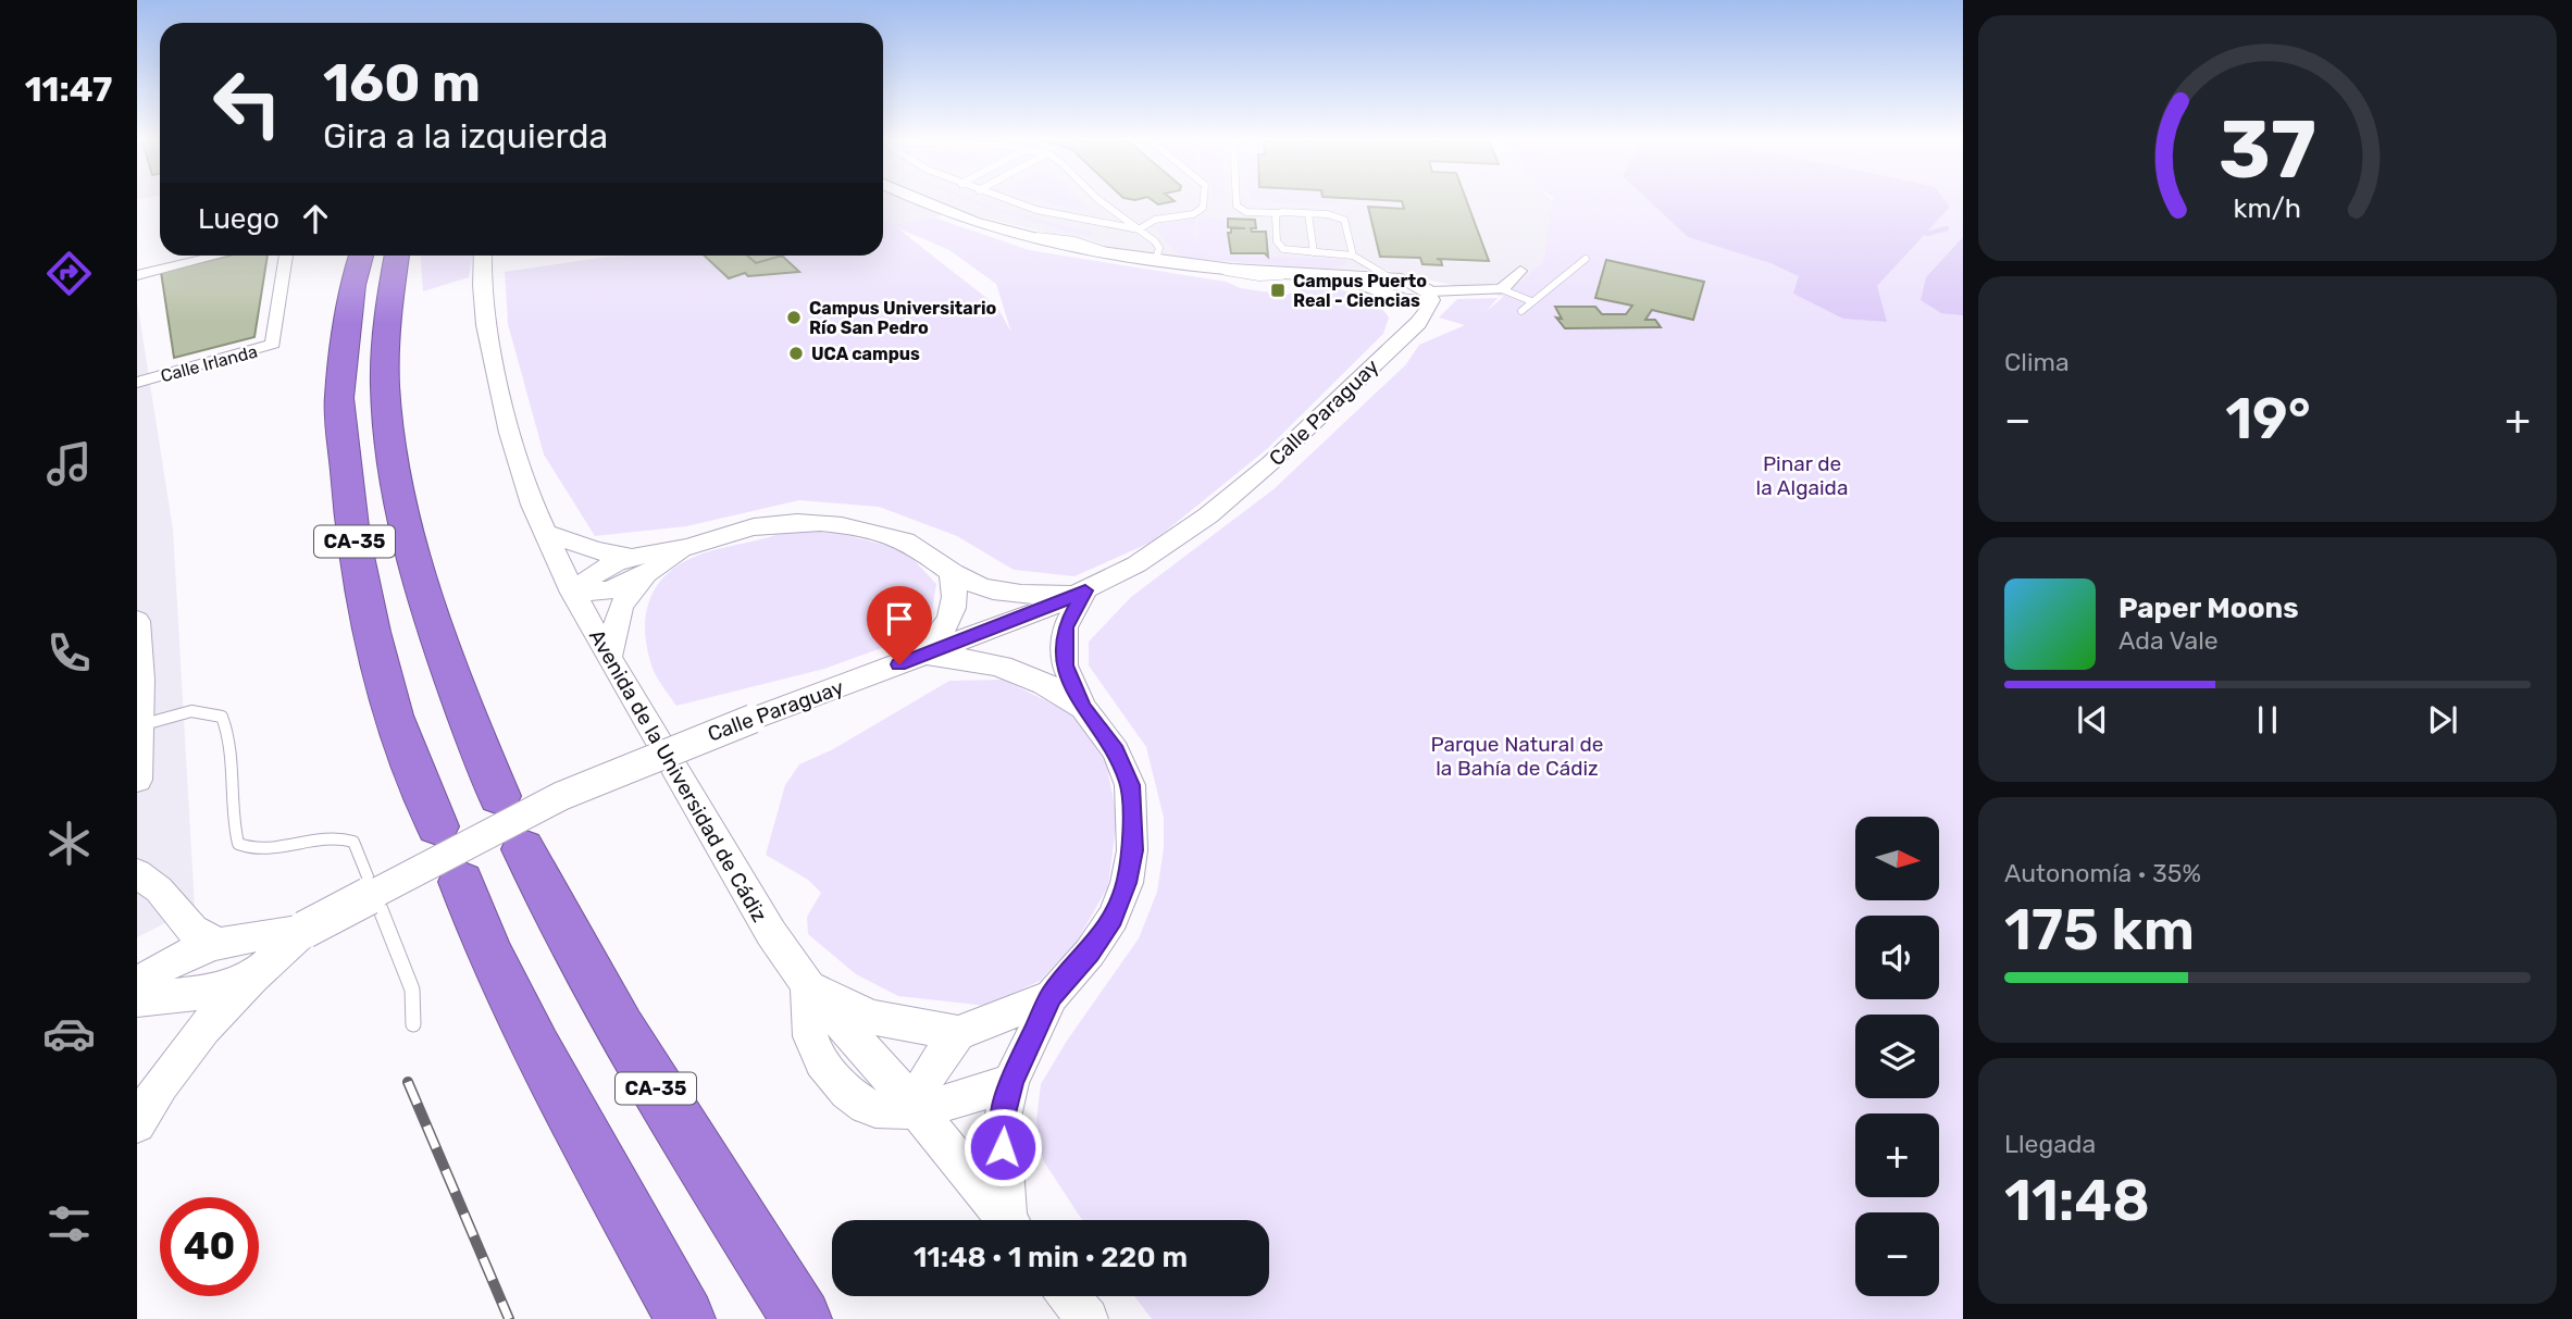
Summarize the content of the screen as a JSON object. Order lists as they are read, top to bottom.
{
  "streets": {
    "highway": ["CA-35"],
    "street": ["Calle Irlanda", "Calle Paraguay", "Avenida de la Universidad de Cádiz"]
  },
  "parks": ["Pinar de la Algaida", "Parque Natural de la Bahía de Cádiz"],
  "places": {
    "transit": ["Campus Puerto Real - Ciencias"],
    "other": ["Campus Universitario Río San Pedro", "UCA campus"]
  },
  "north": "right",
  "page": {
    "tabs": "11:47",
    "turn": ["160 m", "Gira a la izquierda"],
    "then": "Luego",
    "tile": [
      "Clima",
      ["Autonomía · 35%", "175 km"],
      ["Llegada", "11:48"]
    ],
    "heat": ["−", "19°", "+"],
    "song": ["Paper Moons", "Ada Vale"],
    "map_buttons": ["+", "−"],
    "limit": "40",
    "trip": "11:48 · 1 min · 220 m",
    "gauge": ["37", "km/h"]
  }
}
